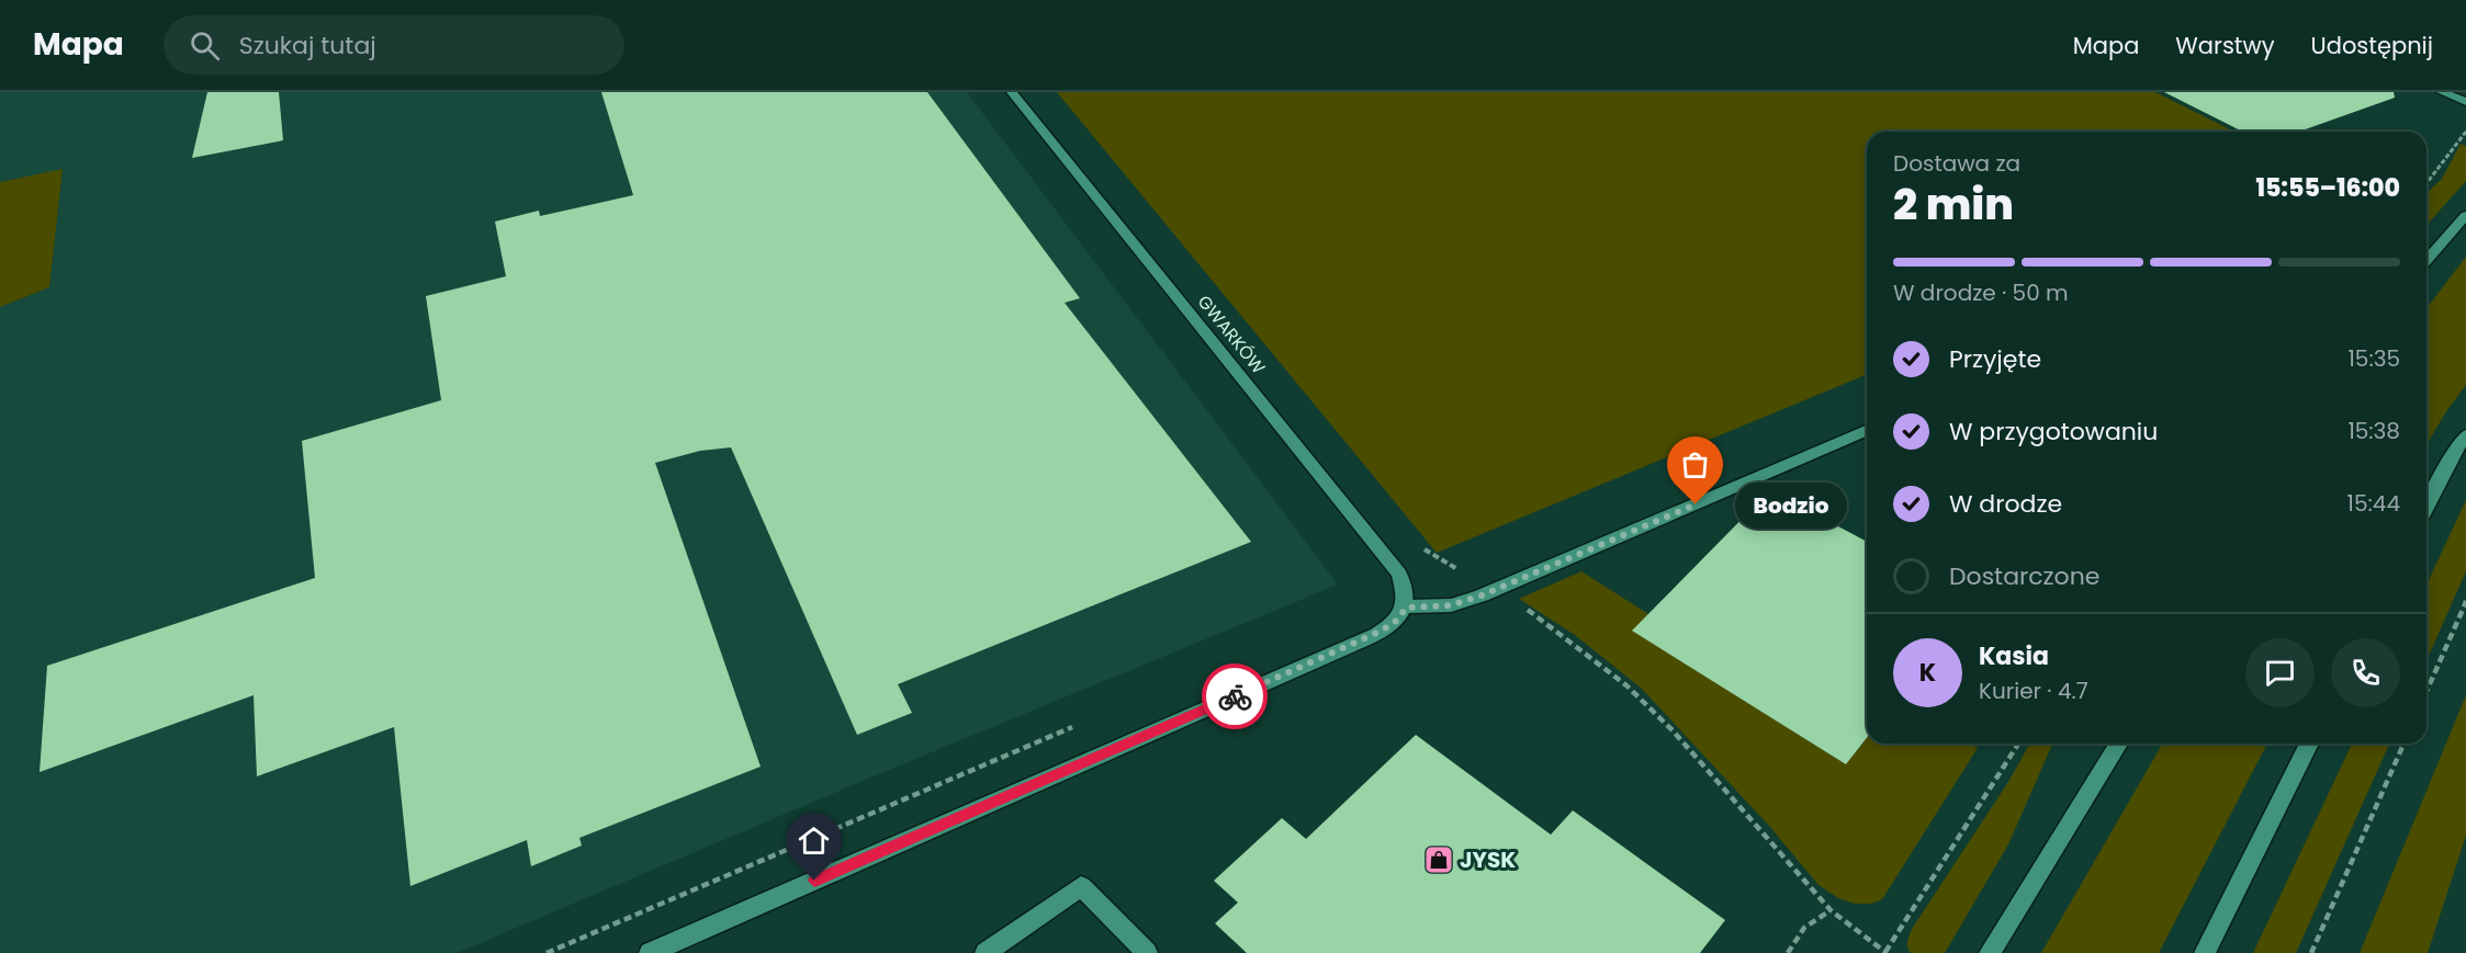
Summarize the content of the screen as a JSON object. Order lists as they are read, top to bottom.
{
  "streets": {
    "street": ["GWARKÓW"]
  },
  "places": {
    "other": ["Bodzio"],
    "shop": ["JYSK"]
  },
  "page": {
    "header": "Mapa",
    "search": "Szukaj tutaj",
    "nav": ["Mapa", "Warstwy", "Udostępnij"],
    "heading": ["2 min", "Dostawa za", "15:55–16:00"],
    "panel": ["Kasia", "Kurier · 4.7"],
    "bar": "W drodze · 50 m",
    "list": [
      ["Przyjęte", "15:35"],
      ["W przygotowaniu", "15:38"],
      ["W drodze", "15:44"],
      "Dostarczone"
    ],
    "bubble": "Bodzio",
    "round": "K"
  }
}
